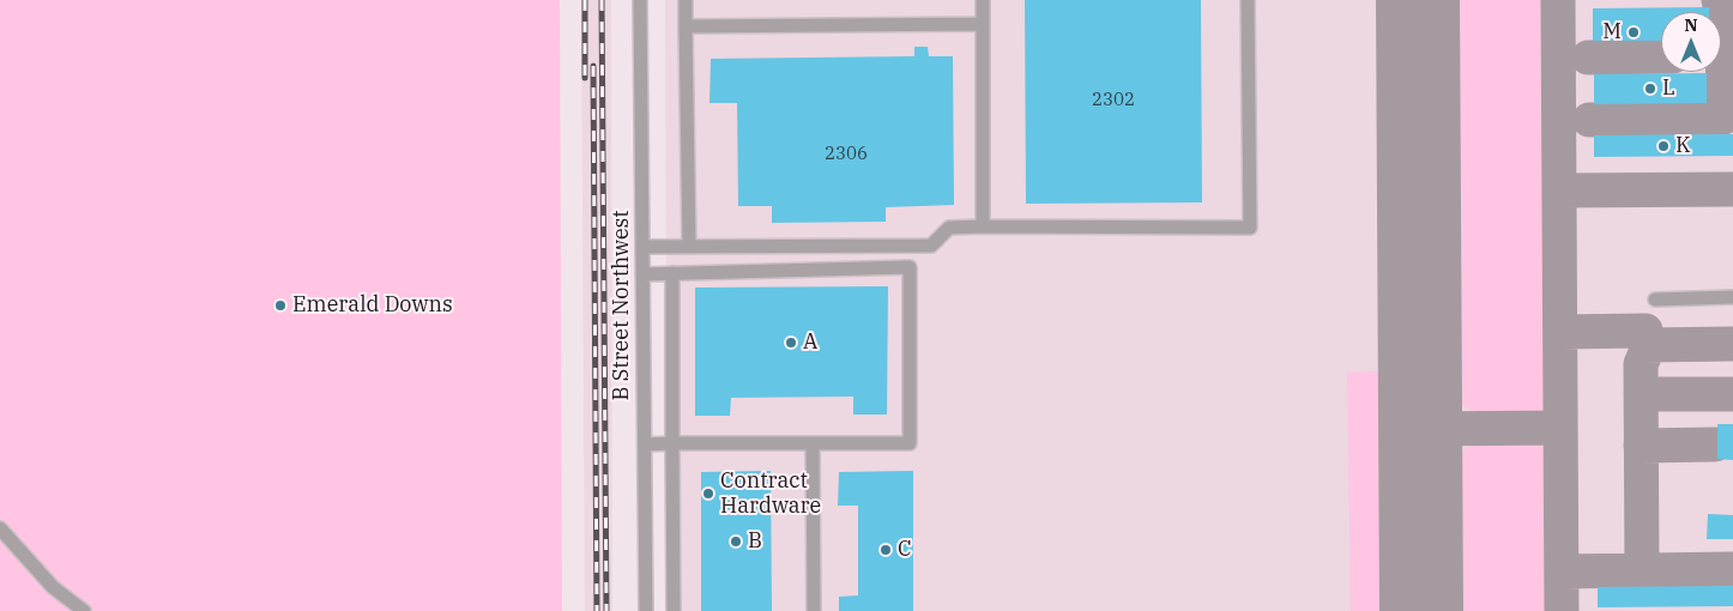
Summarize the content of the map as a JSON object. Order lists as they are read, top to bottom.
{
  "streets": {
    "street": ["B Street Northwest"]
  },
  "places": [
    "M",
    "L",
    "K",
    "Emerald Downs",
    "A",
    "Contract Hardware",
    "B",
    "C"
  ],
  "house_numbers": ["2302", "2306"],
  "north": "top"
}
